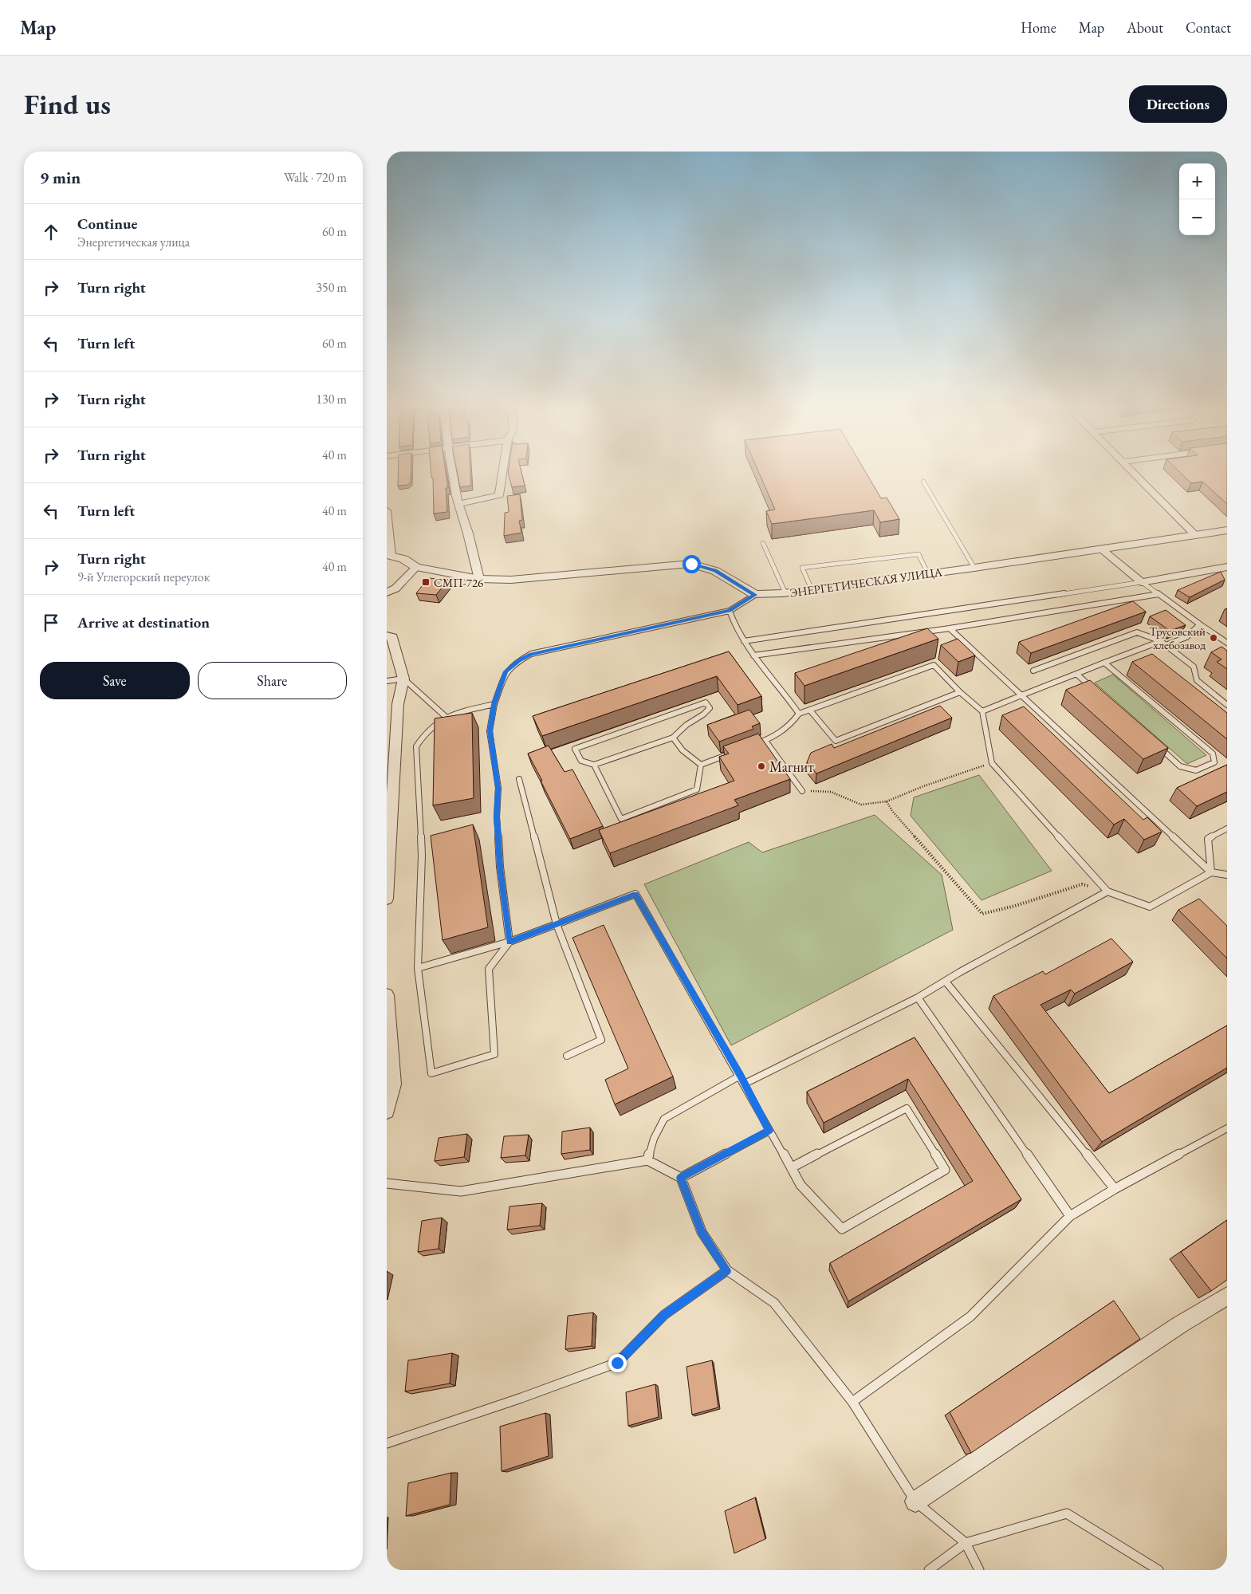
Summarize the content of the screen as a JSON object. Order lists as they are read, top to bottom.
{
  "streets": {
    "street": ["ЭНЕРГЕТИЧЕСКАЯ УЛИЦА"]
  },
  "places": {
    "transit": ["СМП-726"],
    "other": ["Трусовский хлебозавод", "Магнит"]
  },
  "page": {
    "header": "Map",
    "nav": [
      "Home",
      "Map",
      "About",
      "Contact"
    ],
    "buttons": [
      "Directions",
      ["Save", "Share"]
    ],
    "title": "Find us",
    "heading": ["9 min", "Walk · 720 m"],
    "map_buttons": ["+", "−"],
    "list": [
      ["Continue", "Энергетическая улица", "60 m"],
      ["Turn right", "350 m"],
      ["Turn left", "60 m"],
      ["Turn right", "130 m"],
      ["Turn right", "40 m"],
      ["Turn left", "40 m"],
      ["Turn right", "9-й Углегорский переулок", "40 m"],
      "Arrive at destination"
    ]
  }
}
